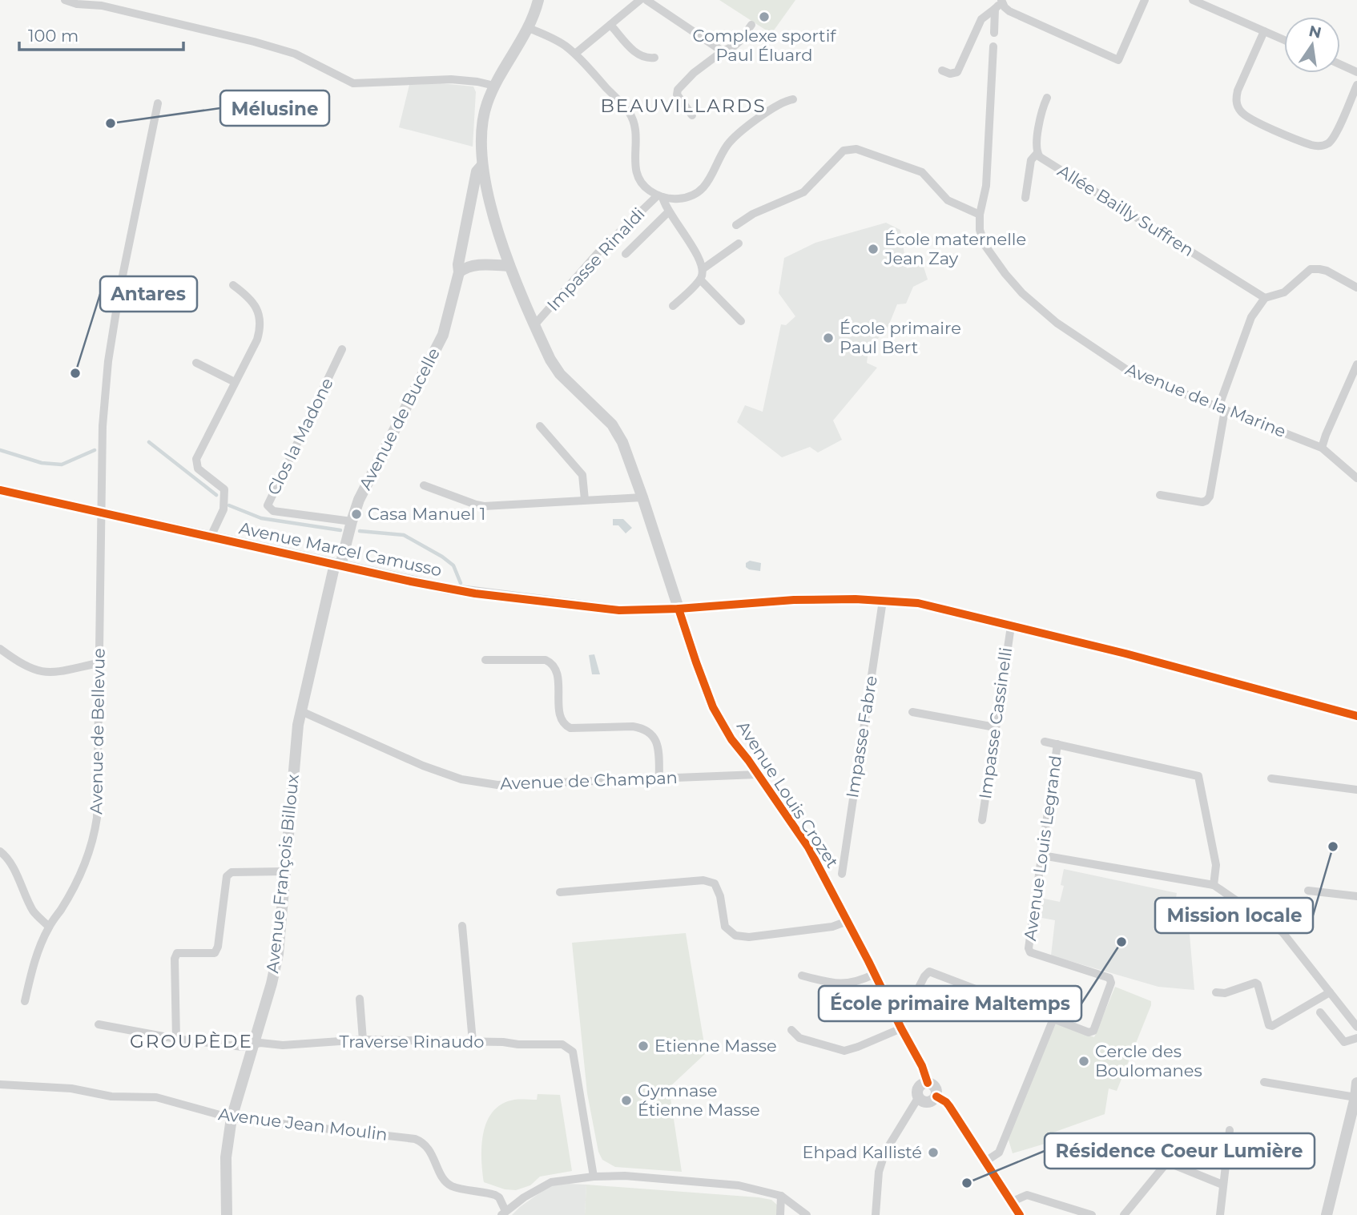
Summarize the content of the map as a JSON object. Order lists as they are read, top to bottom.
{
  "streets": {
    "street": [
      "Allée Bailly Suffren",
      "Impasse Rinaldi",
      "Avenue de la Marine",
      "Avenue de Bucelle",
      "Clos la Madone",
      "Avenue Marcel Camusso",
      "Impasse Cassinelli",
      "Avenue de Bellevue",
      "Impasse Fabre",
      "Avenue de Champan",
      "Avenue Louis Crozet",
      "Avenue Louis Legrand",
      "Avenue François Billoux",
      "Traverse Rinaudo",
      "Avenue Jean Moulin"
    ]
  },
  "crossings": [
    ["Impasse Rinaldi", "Avenue Louis Crozet"],
    ["Avenue de Bucelle", "Clos la Madone"],
    ["Avenue de Bucelle", "Avenue Marcel Camusso"],
    ["Avenue de Bucelle", "Avenue Louis Crozet"],
    ["Avenue de Bucelle", "Avenue François Billoux"],
    ["Avenue Marcel Camusso", "Avenue de Bellevue"],
    ["Avenue Marcel Camusso", "Avenue Louis Crozet"],
    ["Avenue Marcel Camusso", "Avenue François Billoux"],
    ["Avenue de Champan", "Avenue Louis Crozet"],
    ["Avenue de Champan", "Avenue François Billoux"],
    ["Avenue François Billoux", "Traverse Rinaudo"],
    ["Avenue François Billoux", "Avenue Jean Moulin"]
  ],
  "districts": ["BEAUVILLARDS", "GROUPÈDE"],
  "places": [
    "Complexe sportif Paul Éluard",
    "Mélusine",
    "École maternelle Jean Zay",
    "École primaire Paul Bert",
    "Antares",
    "Casa Manuel 1",
    "Mission locale",
    "École primaire Maltemps",
    "Etienne Masse",
    "Cercle des Boulomanes",
    "Gymnase Étienne Masse",
    "Ehpad Kallisté",
    "Résidence Coeur Lumière"
  ],
  "scale_bar": "100 m",
  "north": "top"
}
